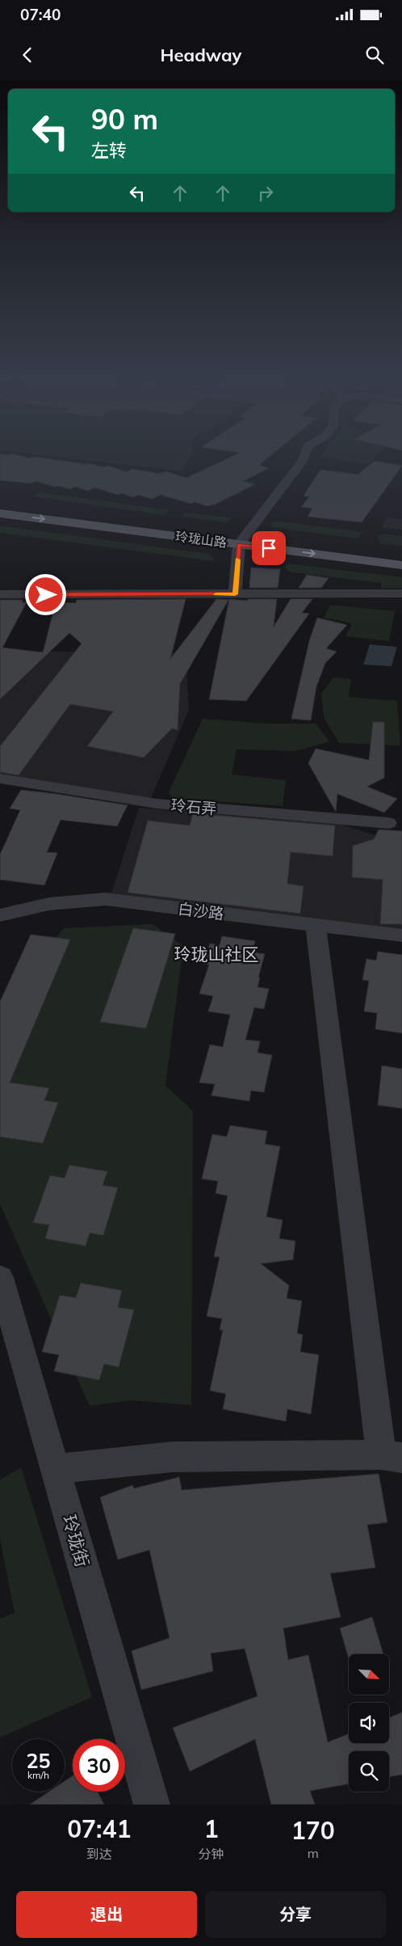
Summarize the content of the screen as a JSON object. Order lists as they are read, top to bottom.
{
  "streets": {
    "main road": ["玲珑山路"],
    "street": ["玲石弄", "白沙路", "玲珑街"]
  },
  "districts": ["玲珑山社区"],
  "north": "bottom right",
  "page": {
    "status": "07:40",
    "header": "Headway",
    "turn": ["90 m", "左转"],
    "speed": "25 km/h",
    "limit": "30",
    "eta": [
      "07:41",
      "到达",
      "1",
      "分钟",
      "170",
      "m"
    ],
    "buttons": ["退出", "分享"]
  }
}
